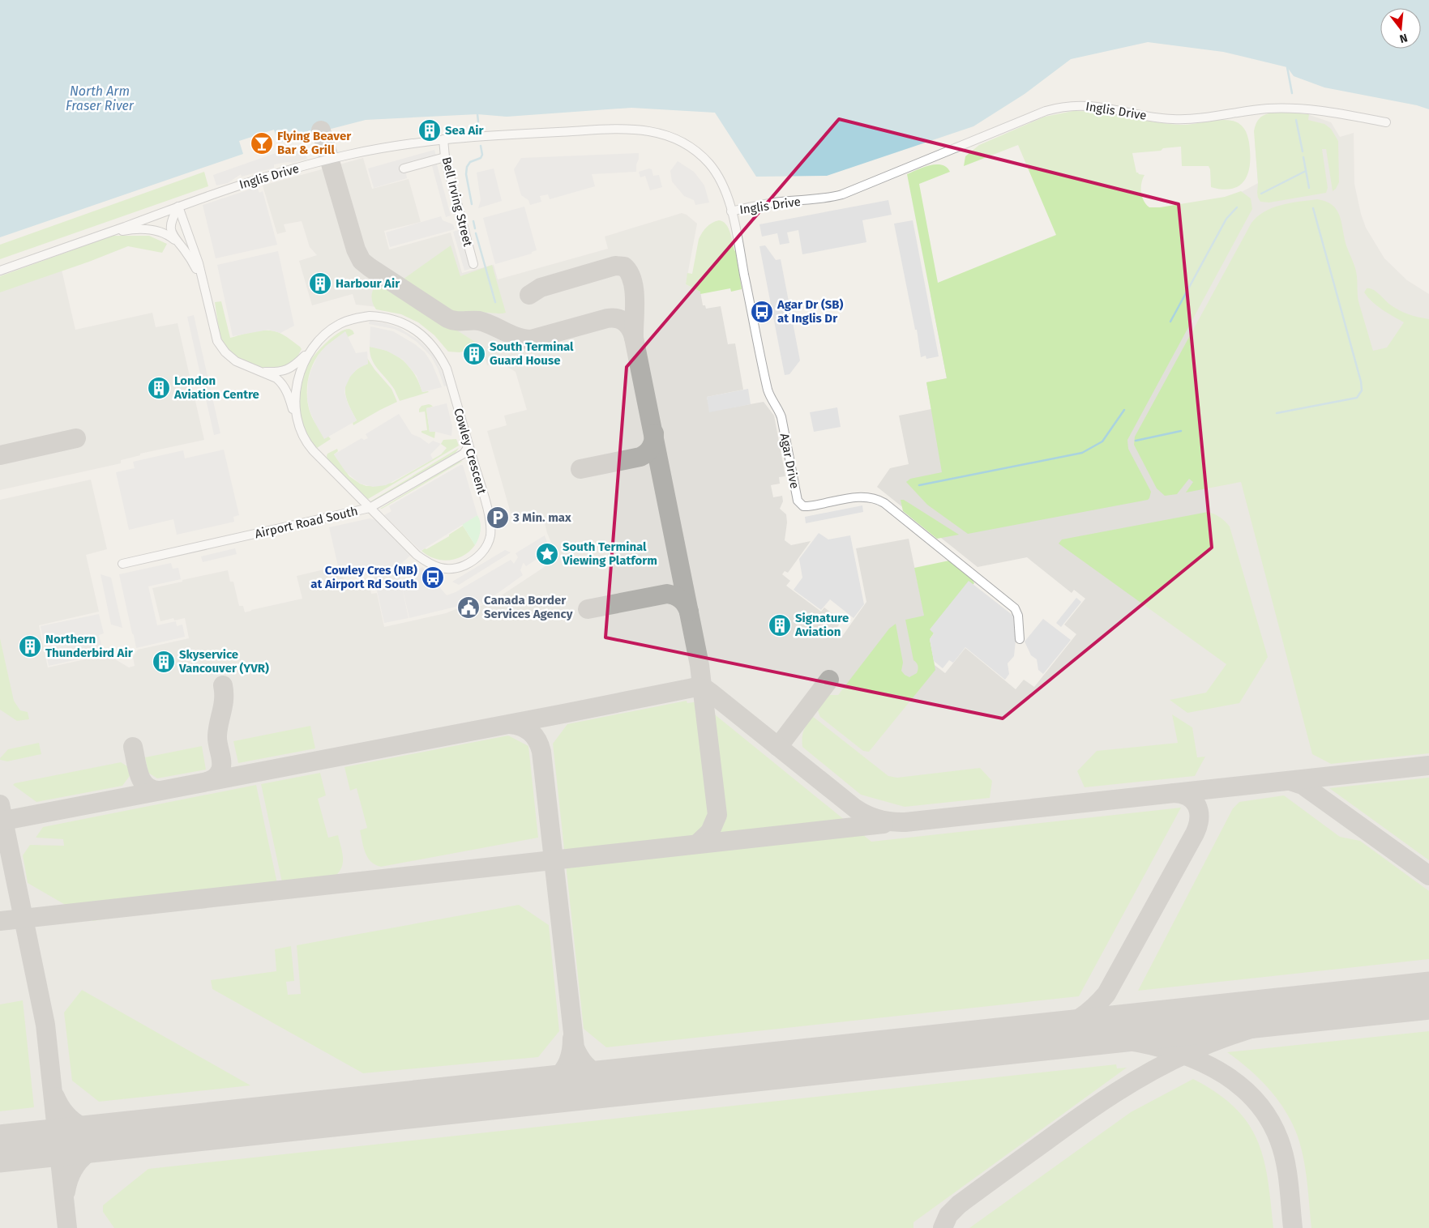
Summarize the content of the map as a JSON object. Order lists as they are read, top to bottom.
{
  "streets": {
    "street": [
      "Inglis Drive",
      "Bell Irving Street",
      "Cowley Crescent",
      "Agar Drive",
      "Airport Road South"
    ]
  },
  "crossings": [
    ["Inglis Drive", "Bell Irving Street"],
    ["Inglis Drive", "Agar Drive"],
    ["Cowley Crescent", "Airport Road South"]
  ],
  "water": ["North Arm Fraser River"],
  "places": {
    "building": [
      "Sea Air",
      "Harbour Air",
      "South Terminal Guard House",
      "London Aviation Centre",
      "Signature Aviation",
      "Northern Thunderbird Air",
      "Skyservice Vancouver (YVR)"
    ],
    "bar": ["Flying Beaver Bar & Grill"],
    "bus stop": ["Agar Dr (SB) at Inglis Dr", "Cowley Cres (NB) at Airport Rd South"],
    "parking": ["3 Min. max"],
    "place": ["South Terminal Viewing Platform"],
    "public building": ["Canada Border Services Agency"]
  },
  "north": "bottom"
}
